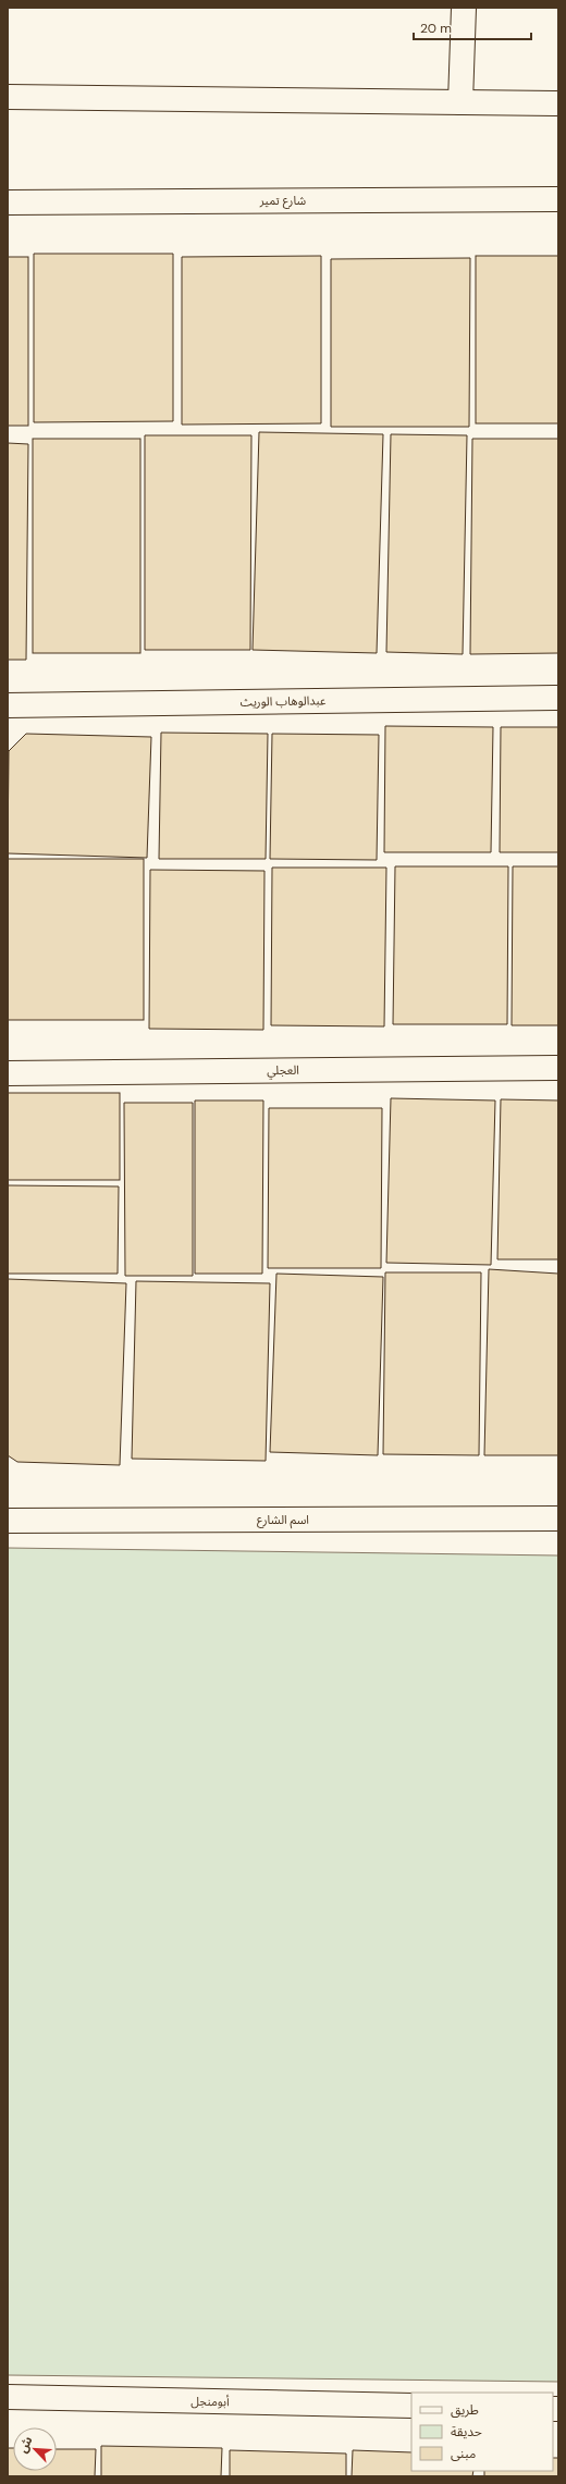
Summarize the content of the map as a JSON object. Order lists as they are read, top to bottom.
{
  "streets": {
    "street": [
      "شارع تمير",
      "عبدالوهاب الوريث",
      "العجلي",
      "اسم الشارع",
      "أبومنجل"
    ]
  },
  "legend": ["طريق", "حديقة", "مبنى"],
  "scale_bar": "20 m",
  "north": "top left"
}
